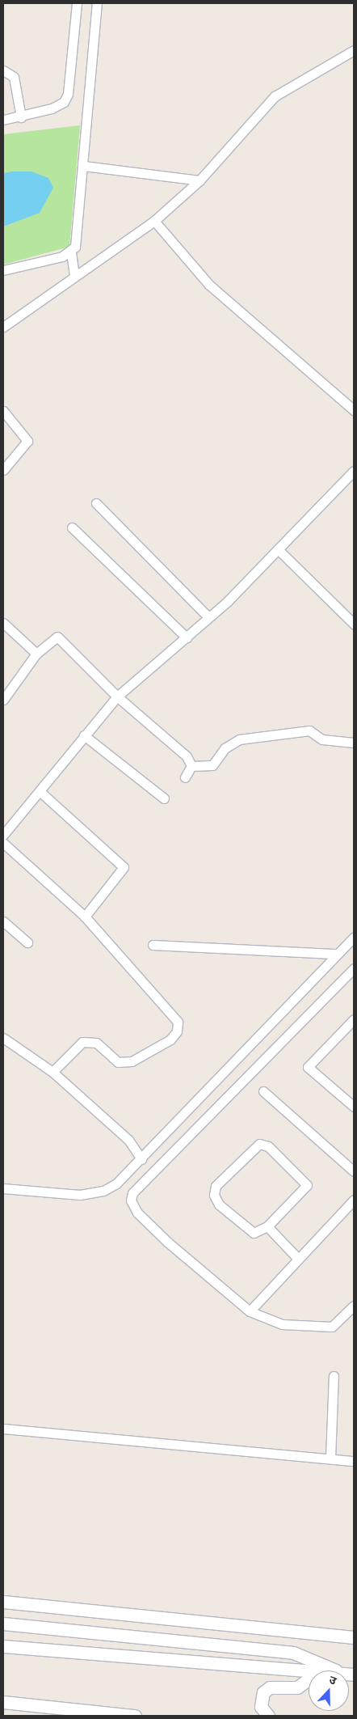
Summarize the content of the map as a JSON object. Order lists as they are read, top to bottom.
{
  "north": "top"
}
